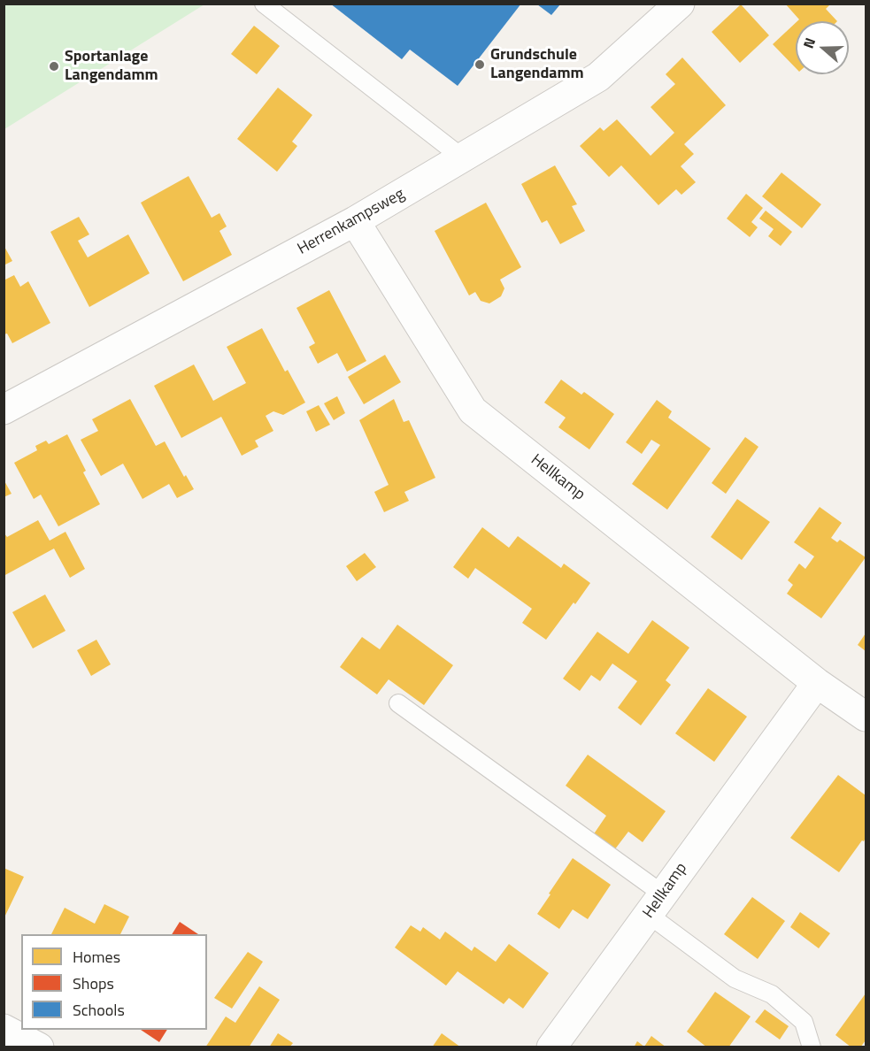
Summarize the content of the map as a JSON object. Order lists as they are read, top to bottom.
{
  "streets": {
    "street": ["Herrenkampsweg", "Hellkamp"]
  },
  "crossings": [
    ["Herrenkampsweg", "Hellkamp"]
  ],
  "places": ["Grundschule Langendamm", "Sportanlage Langendamm"],
  "legend": ["Homes", "Shops", "Schools"],
  "north": "left"
}
